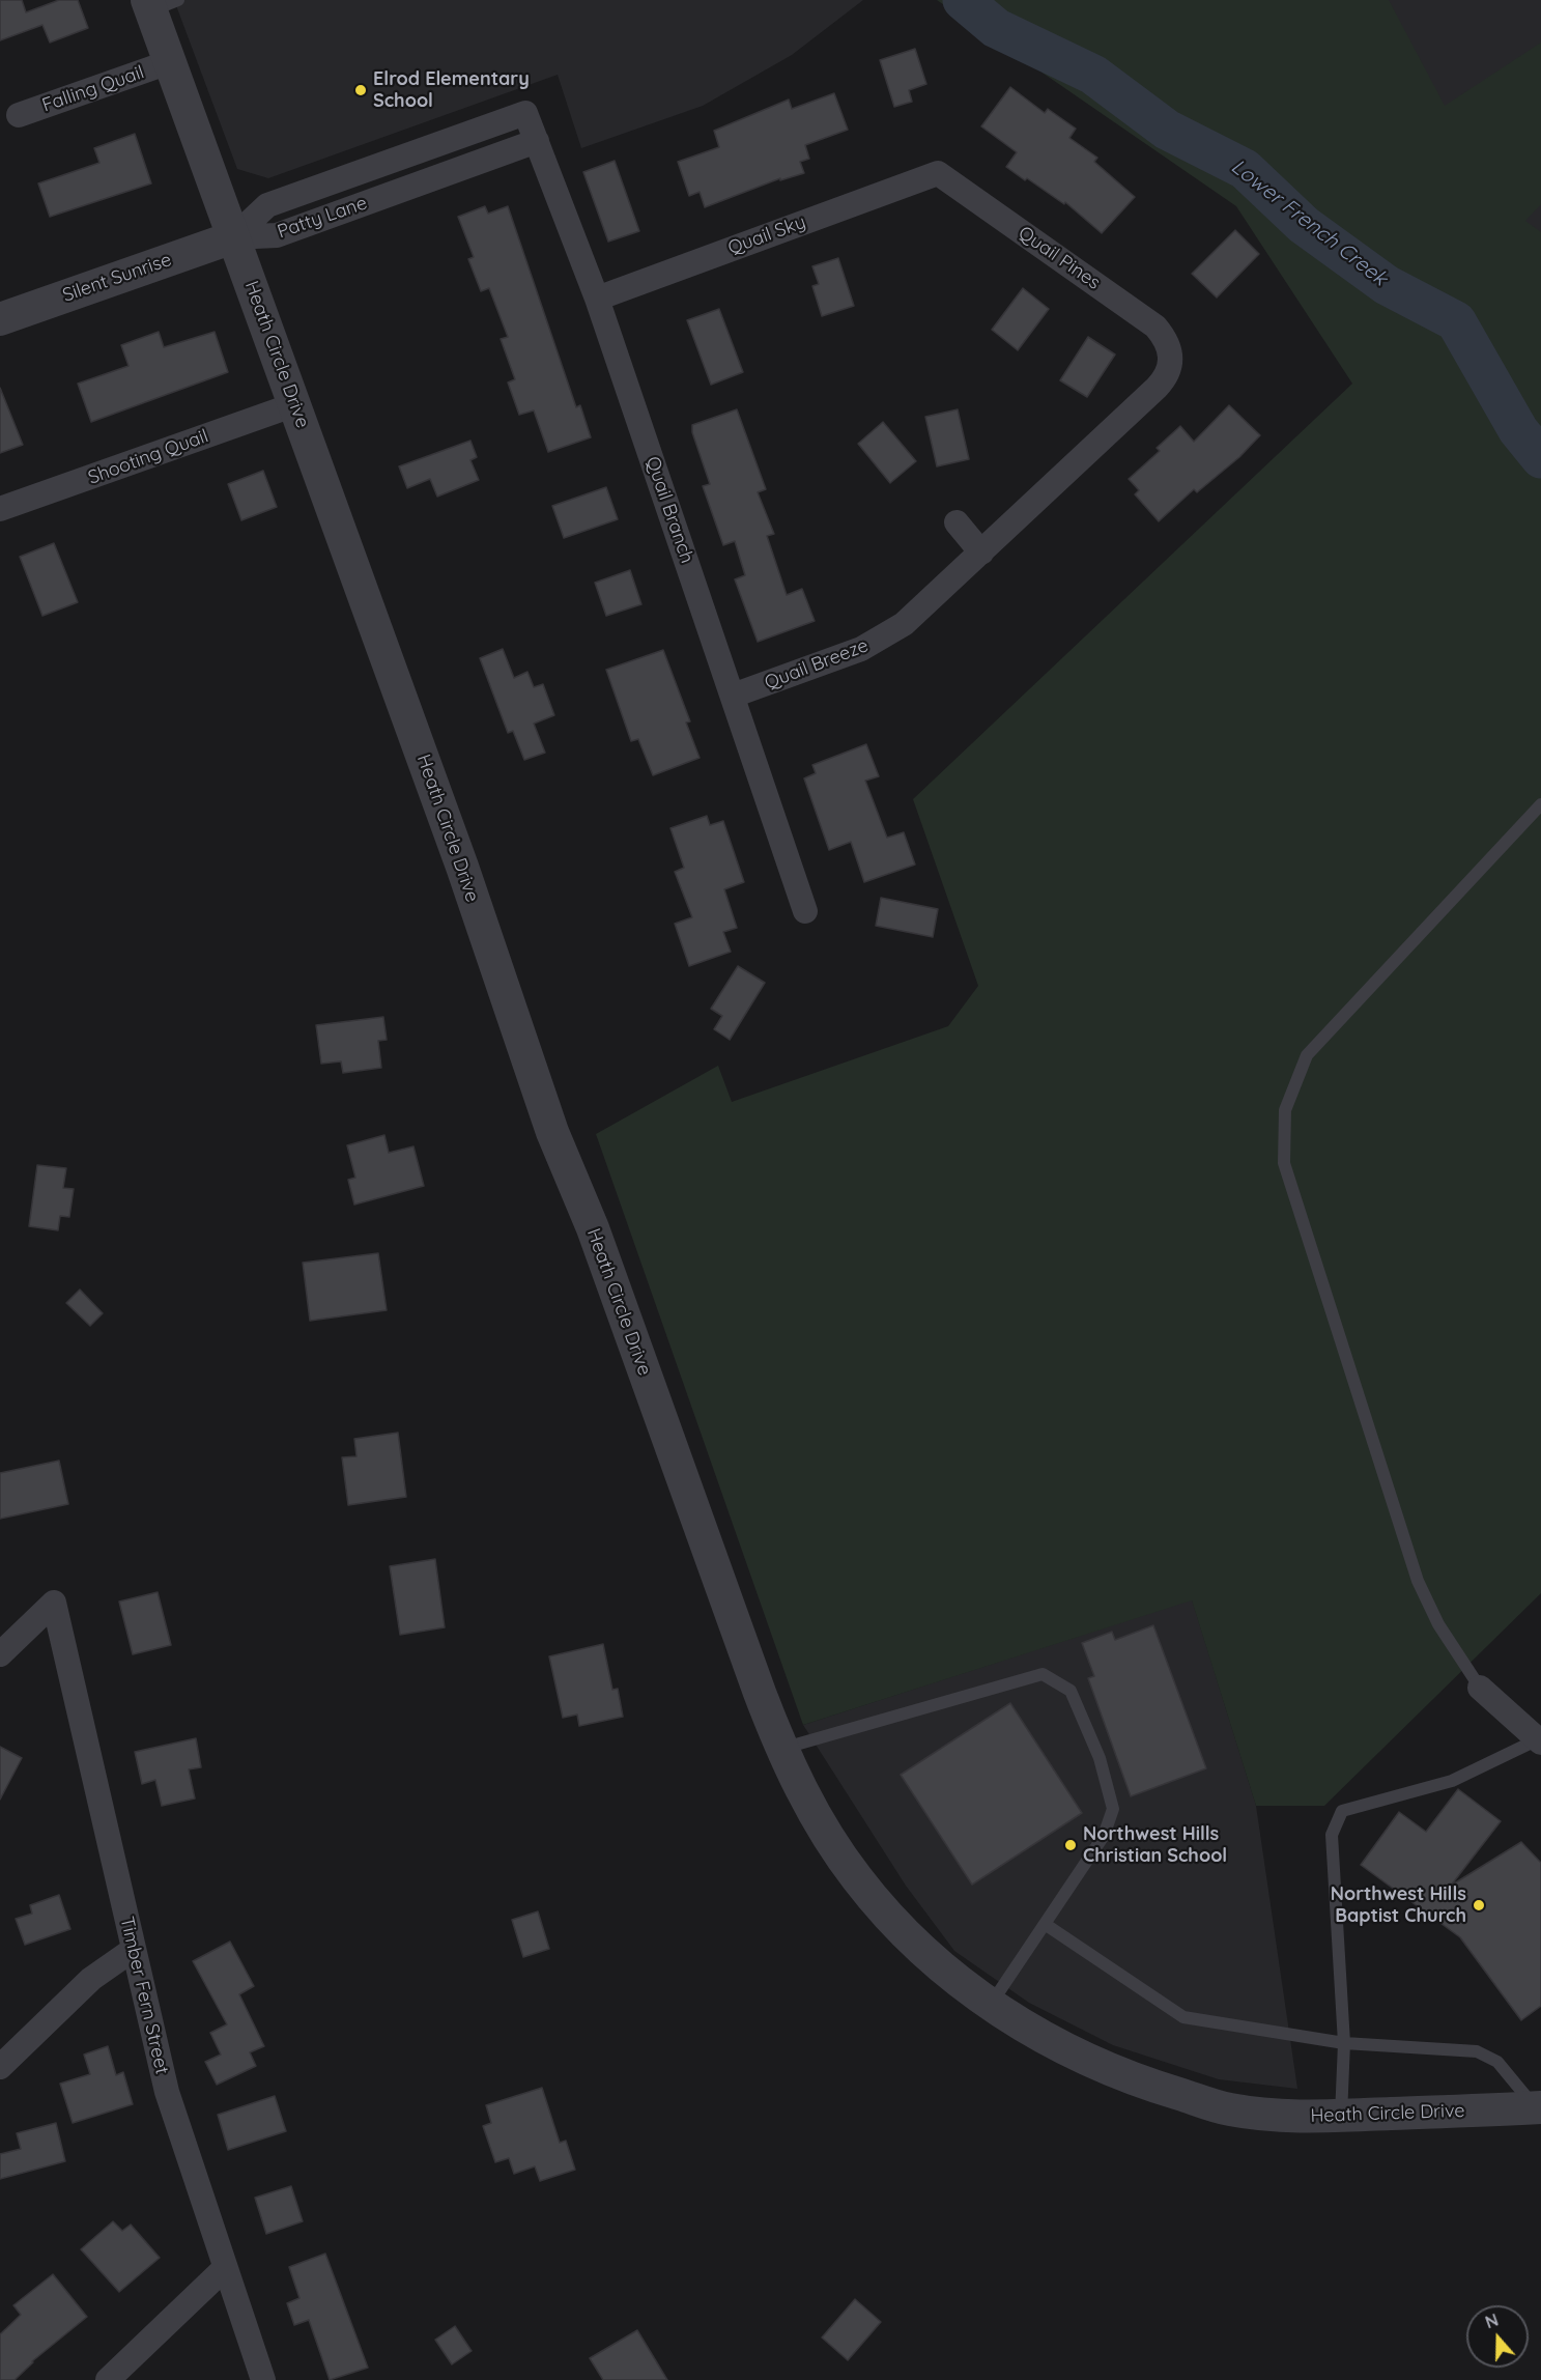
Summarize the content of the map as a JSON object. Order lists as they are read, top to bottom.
{
  "streets": {
    "street": [
      "Falling Quail",
      "Patty Lane",
      "Quail Sky",
      "Quail Pines",
      "Silent Sunrise",
      "Heath Circle Drive",
      "Shooting Quail",
      "Quail Branch",
      "Quail Breeze",
      "Timber Fern Street"
    ]
  },
  "crossings": [
    ["Falling Quail", "Heath Circle Drive"],
    ["Patty Lane", "Silent Sunrise"],
    ["Patty Lane", "Heath Circle Drive"],
    ["Patty Lane", "Quail Branch"],
    ["Quail Sky", "Quail Pines"],
    ["Quail Sky", "Quail Branch"],
    ["Quail Pines", "Quail Breeze"],
    ["Silent Sunrise", "Heath Circle Drive"],
    ["Heath Circle Drive", "Shooting Quail"],
    ["Quail Branch", "Quail Breeze"]
  ],
  "water": ["Lower French Creek"],
  "places": ["Elrod Elementary School", "Northwest Hills Christian School", "Northwest Hills Baptist Church"],
  "north": "top"
}
